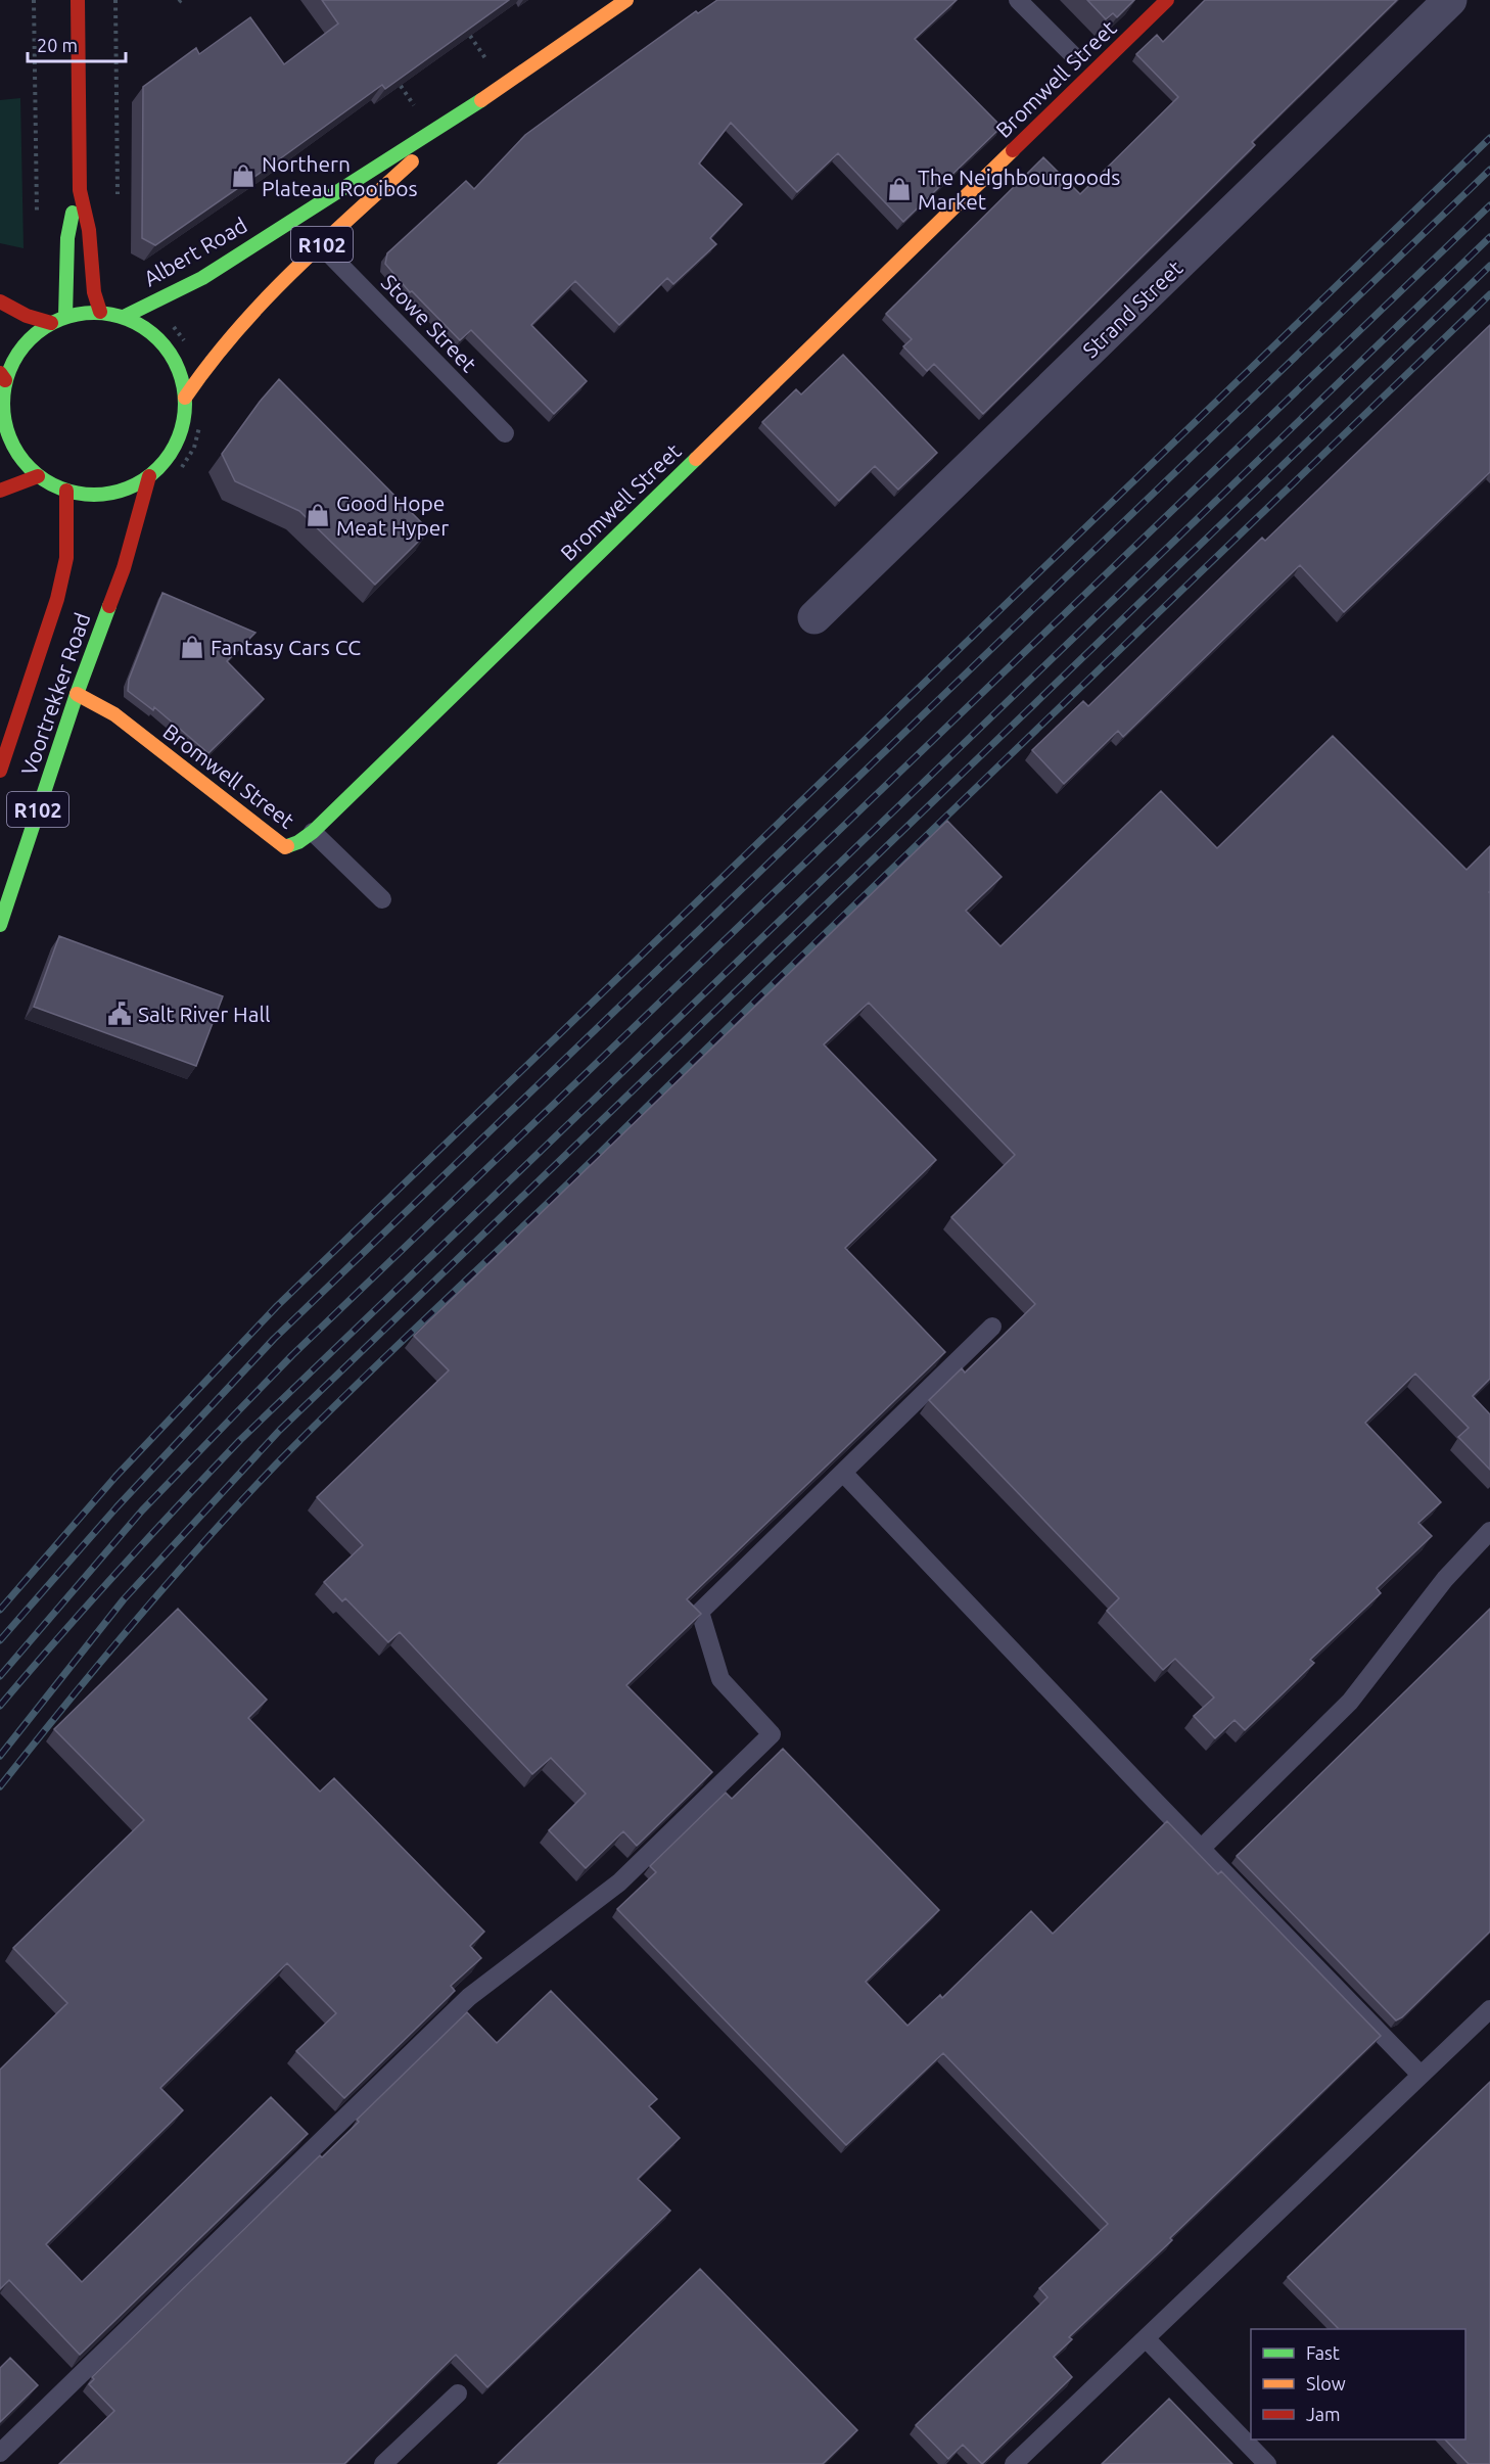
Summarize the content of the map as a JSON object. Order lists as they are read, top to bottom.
{
  "streets": {
    "main road": [
      "Bromwell Street",
      "R102",
      "Albert Road",
      "Voortrekker Road"
    ],
    "street": ["Strand Street"],
    "lane": ["Stowe Street"]
  },
  "crossings": [
    ["Bromwell Street", "Voortrekker Road"],
    ["R102", "Albert Road"],
    ["R102", "Voortrekker Road"],
    ["Albert Road", "Stowe Street"],
    ["Albert Road", "Voortrekker Road"]
  ],
  "places": {
    "shop": [
      "Northern Plateau Rooibos",
      "The Neighbourgoods Market",
      "Good Hope Meat Hyper",
      "Fantasy Cars CC"
    ],
    "public building": ["Salt River Hall"]
  },
  "legend": ["Fast", "Slow", "Jam"],
  "scale_bar": "20 m"
}
